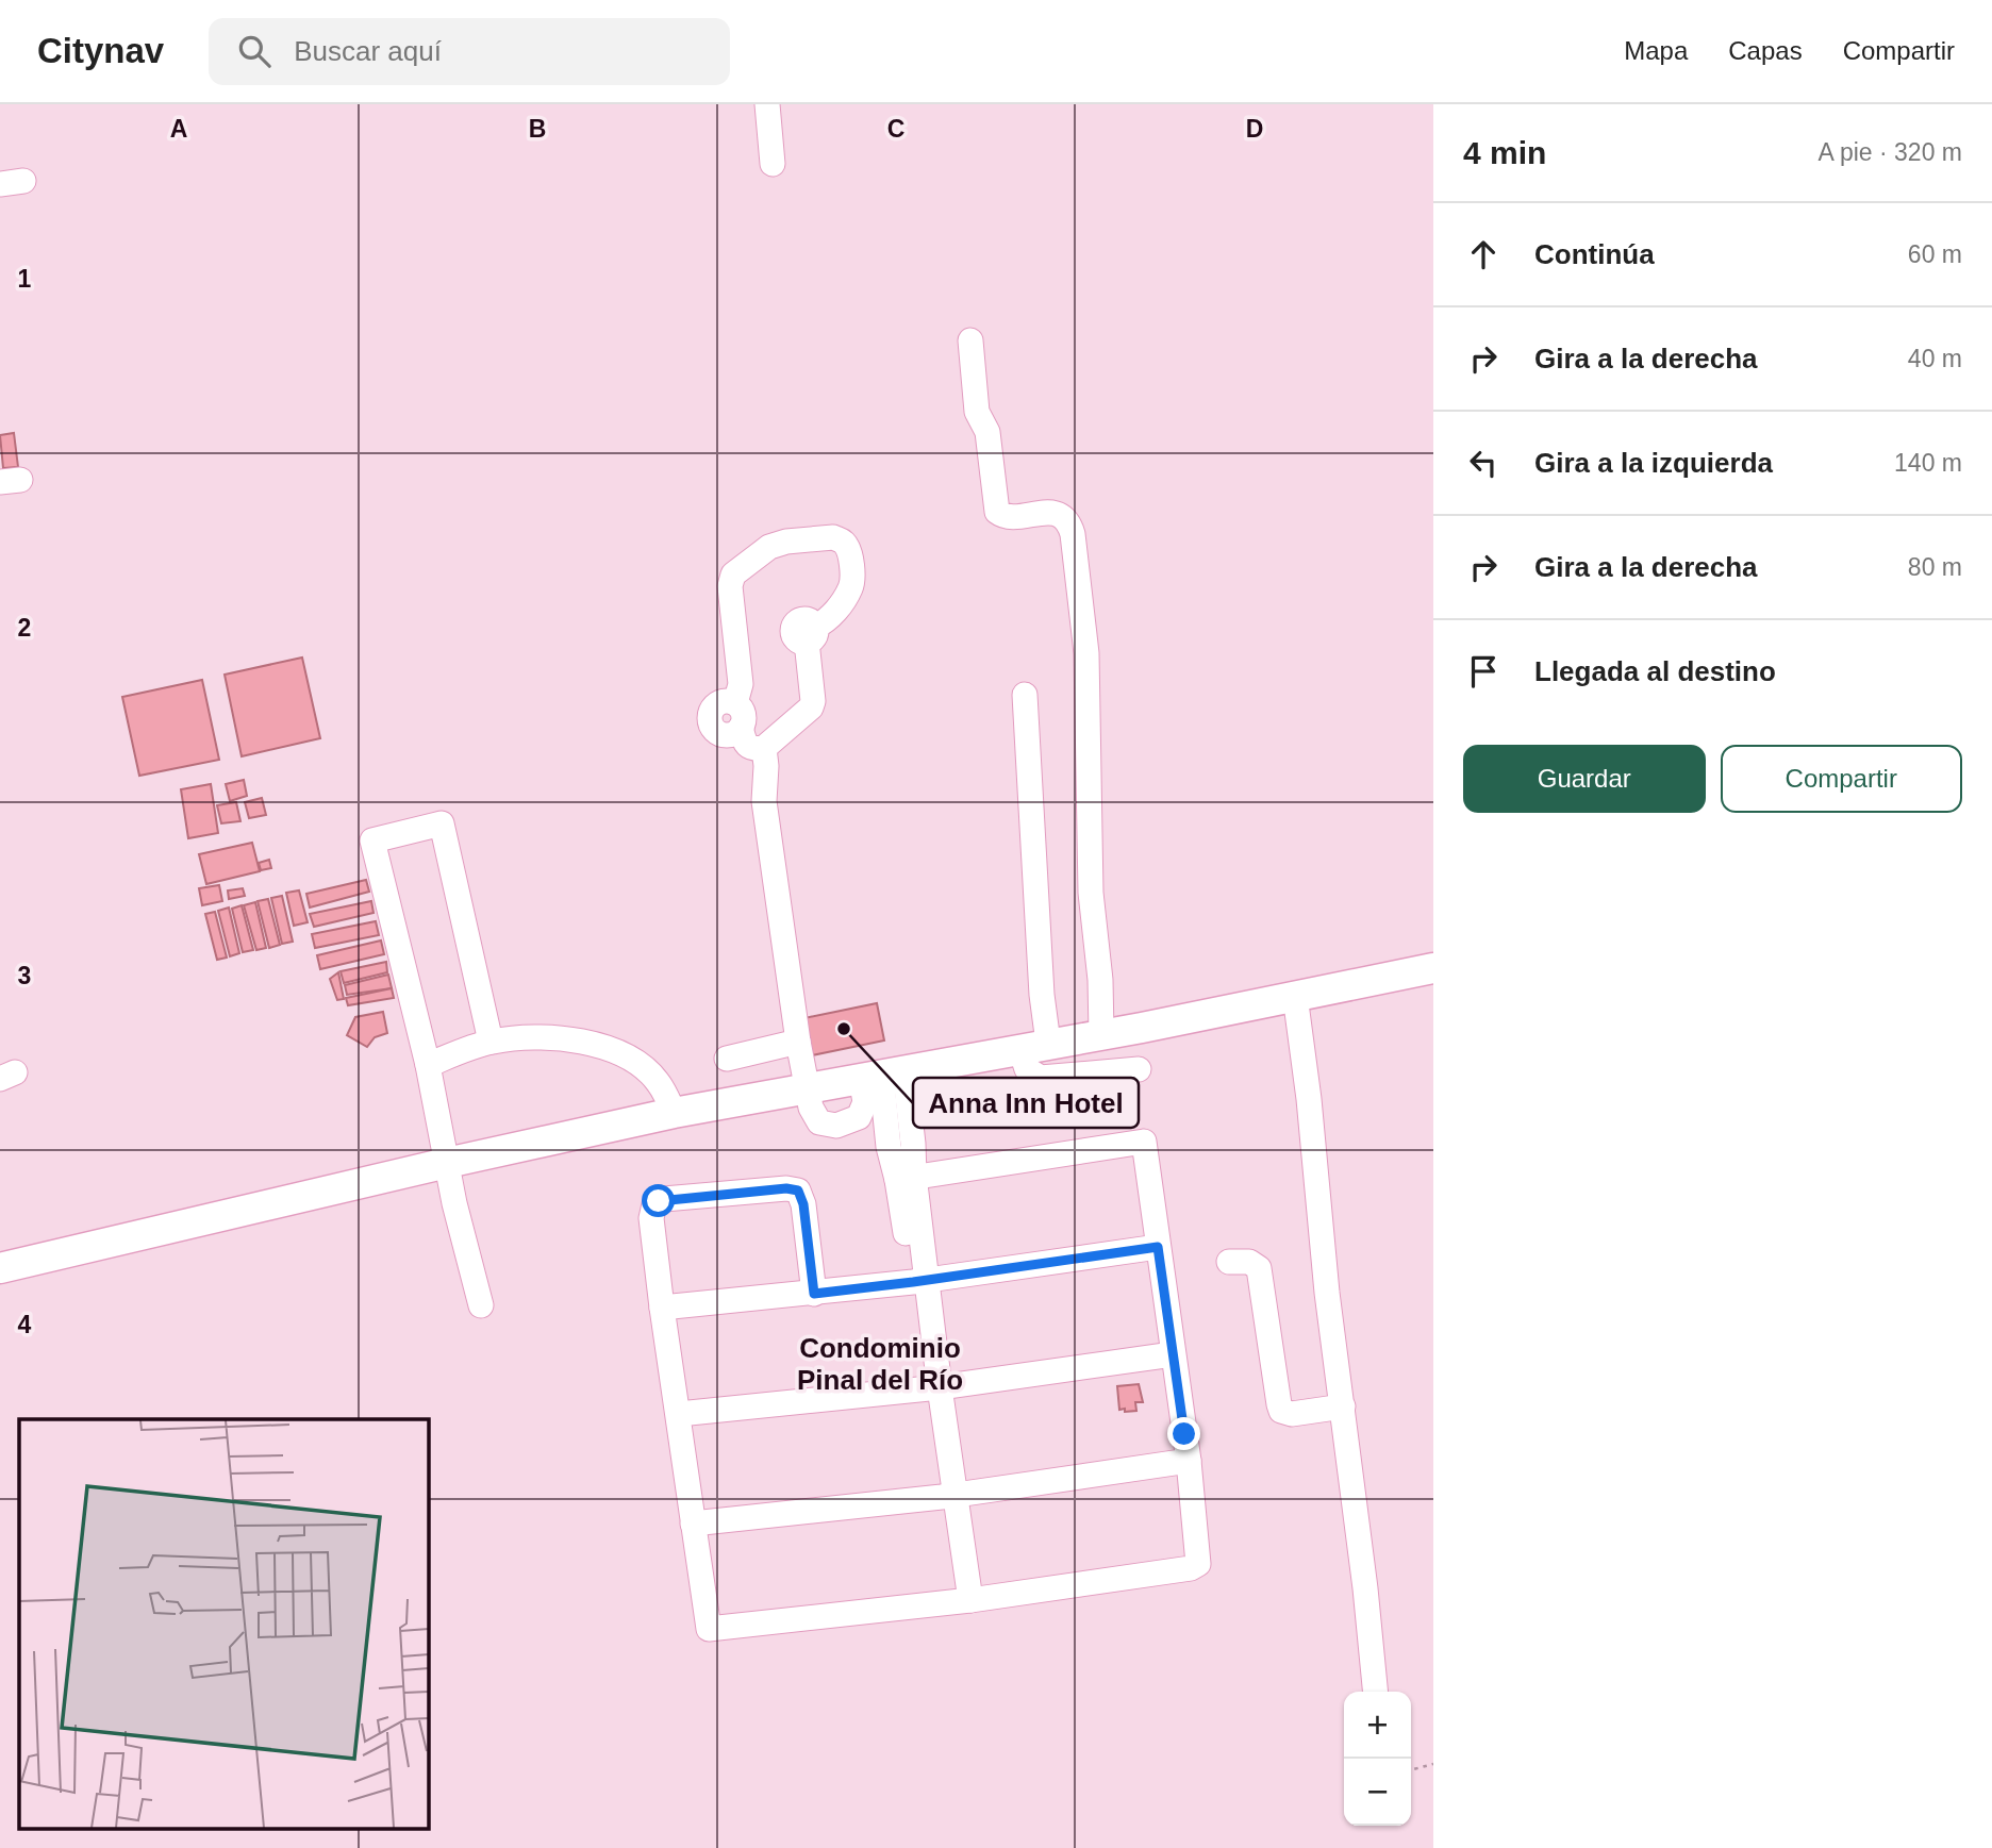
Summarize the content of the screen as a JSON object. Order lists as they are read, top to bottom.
{
  "districts": ["Condominio Pinal del Río"],
  "places": ["Anna Inn Hotel"],
  "page": {
    "header": "Citynav",
    "search": "Buscar aquí",
    "nav": ["Mapa", "Capas", "Compartir"],
    "heading": ["4 min", "A pie · 320 m"],
    "list": [
      ["Continúa", "60 m"],
      ["Gira a la derecha", "40 m"],
      ["Gira a la izquierda", "140 m"],
      ["Gira a la derecha", "80 m"],
      "Llegada al destino"
    ],
    "buttons": ["Guardar", "Compartir"],
    "map_buttons": ["+", "−"]
  },
  "grid": {
    "columns": [
      "A",
      "B",
      "C",
      "D"
    ],
    "rows": [
      "1",
      "2",
      "3",
      "4"
    ]
  }
}
